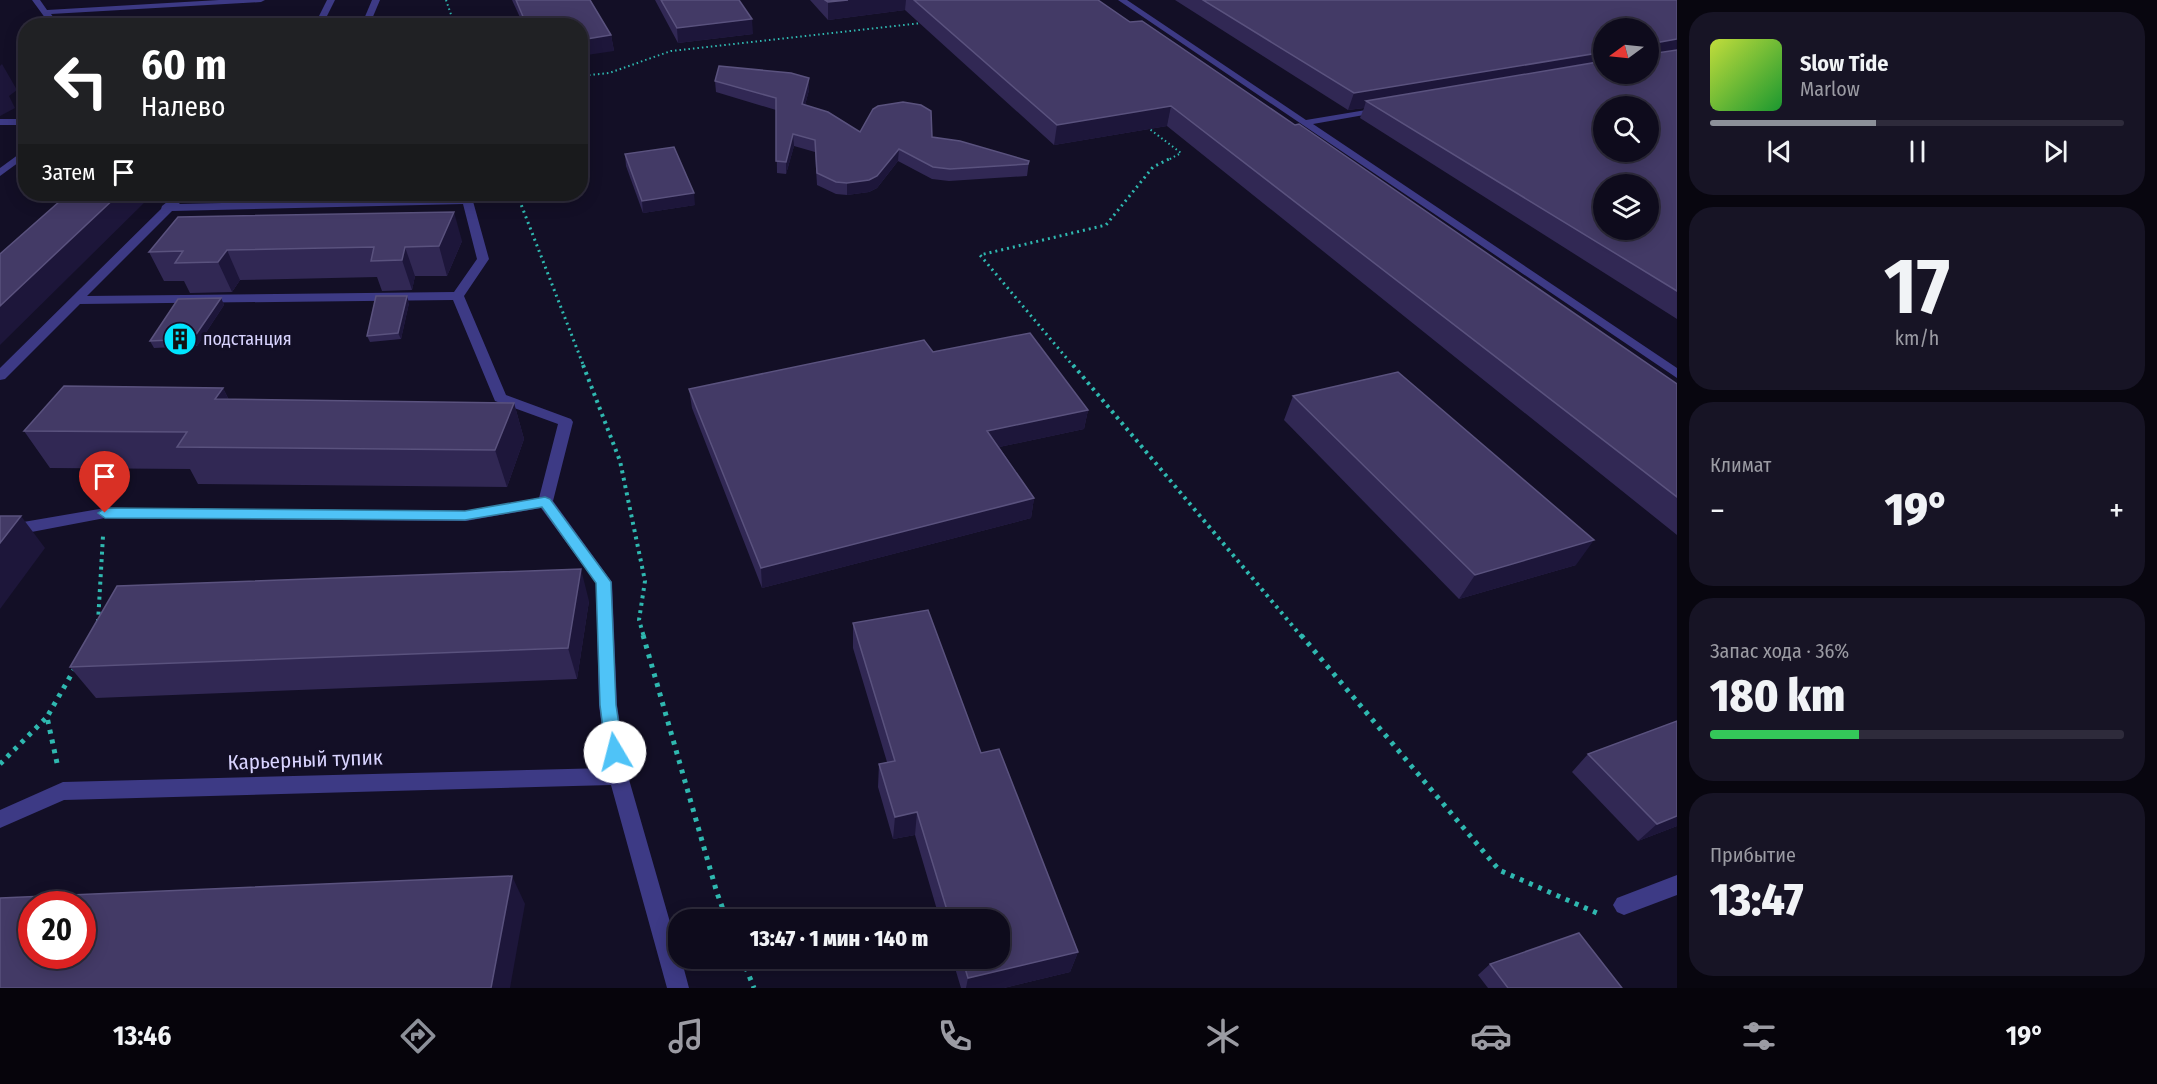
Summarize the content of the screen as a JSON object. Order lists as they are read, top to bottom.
{
  "streets": {
    "lane": ["Карьерный тупик"]
  },
  "places": {
    "building": ["подстанция"]
  },
  "north": "left",
  "page": {
    "turn": ["60 m", "Налево"],
    "song": ["Slow Tide", "Marlow"],
    "then": "Затем",
    "tile": [
      ["17", "km/h"],
      "Климат",
      ["Запас хода · 36%", "180 km"],
      ["Прибытие", "13:47"]
    ],
    "heat": ["−", "19°", "+"],
    "limit": "20",
    "trip": "13:47 · 1 мин · 140 m",
    "tabs": ["13:46", "19°"]
  }
}
